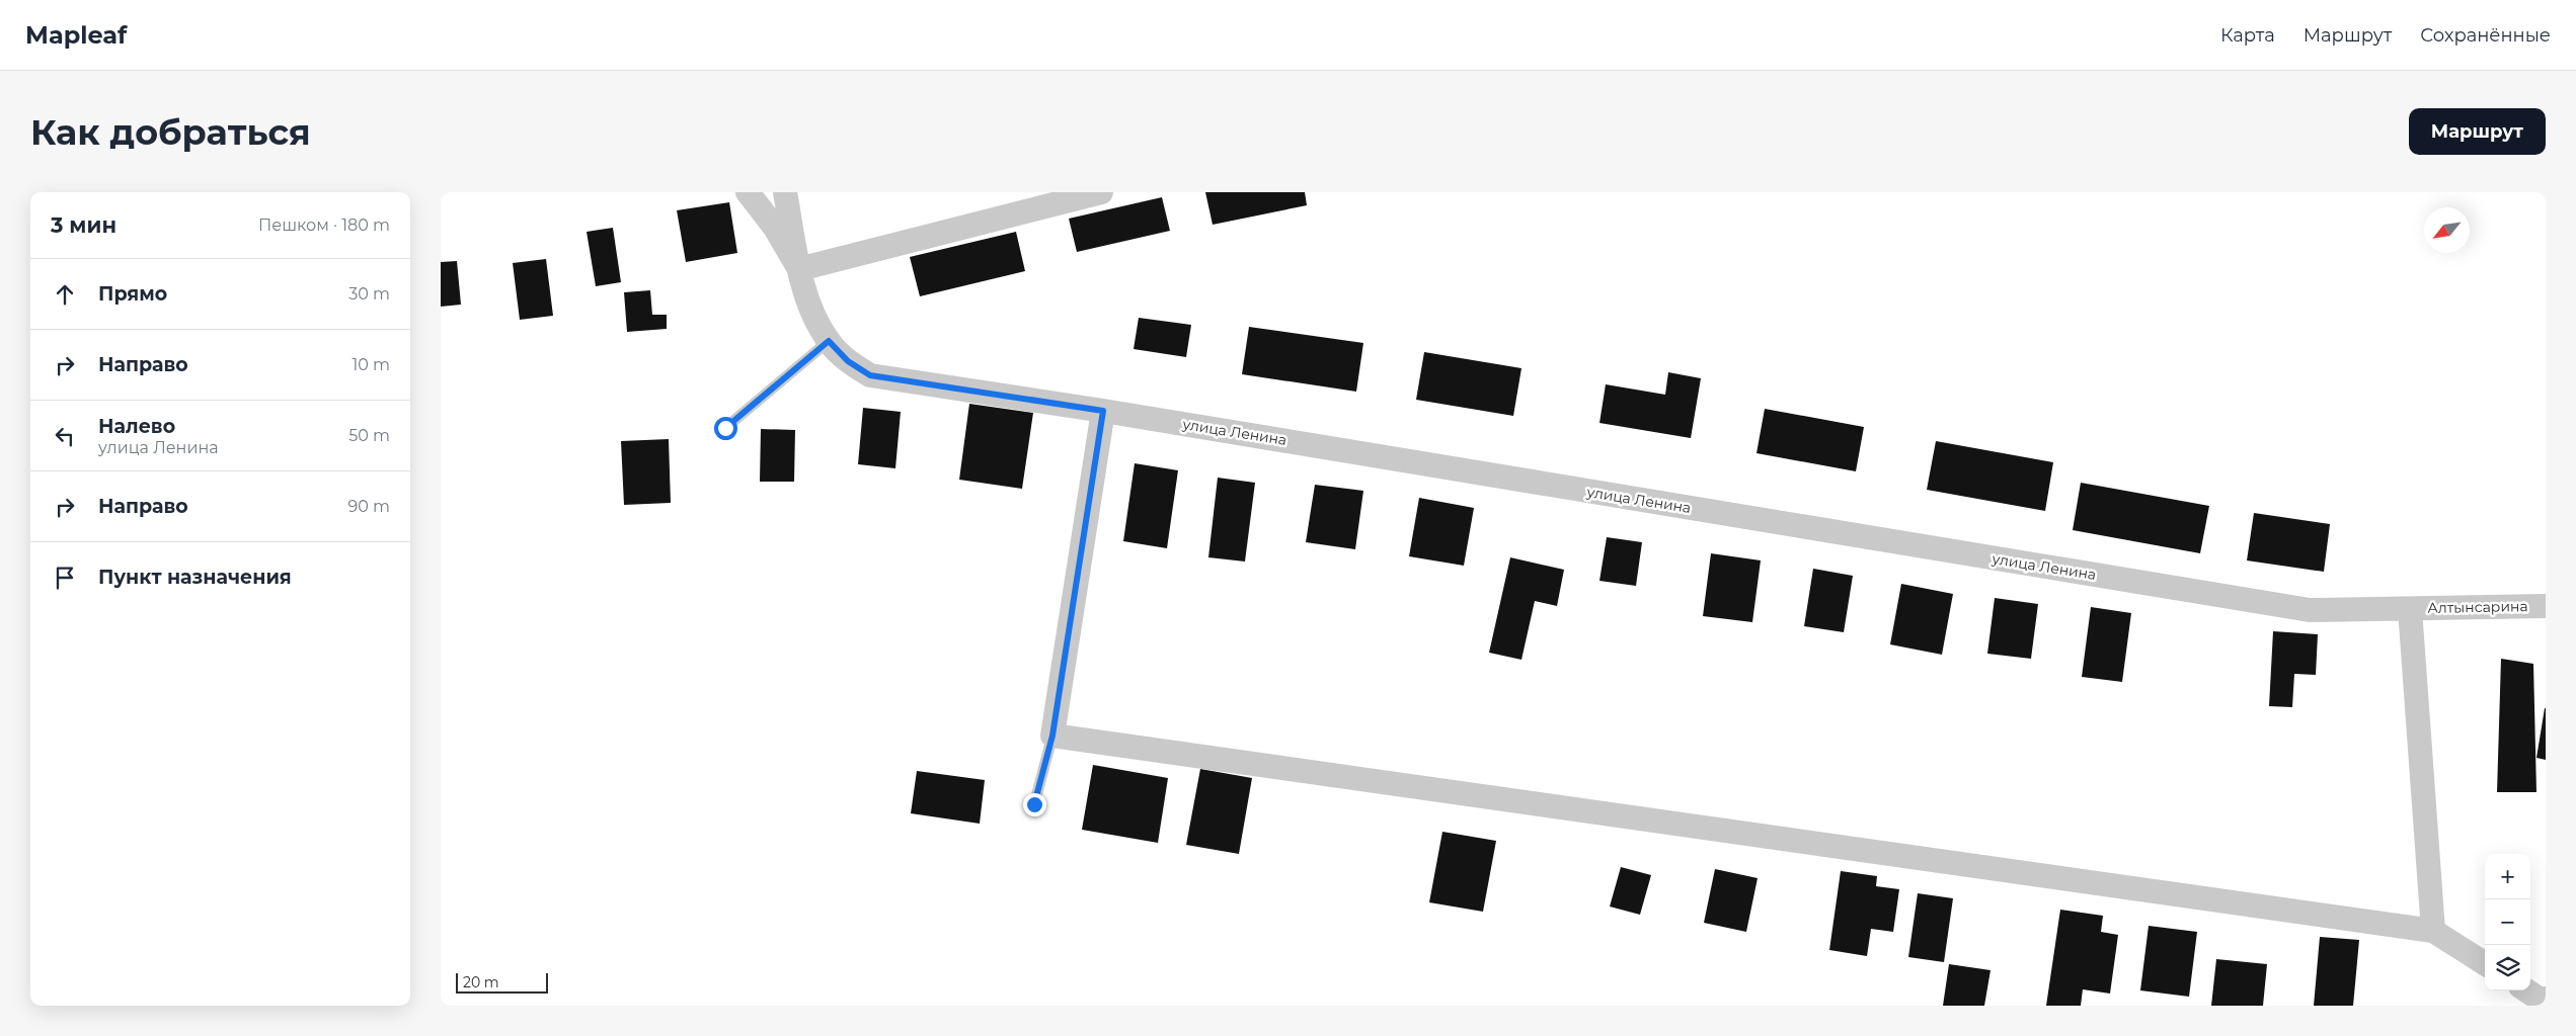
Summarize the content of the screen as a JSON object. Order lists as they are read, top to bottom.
{
  "streets": {
    "street": ["улица Ленина", "Алтынсарина"]
  },
  "crossings": [
    ["улица Ленина", "Алтынсарина"]
  ],
  "scale_bar": "20 m",
  "north": "bottom left",
  "page": {
    "header": "Mapleaf",
    "nav": ["Карта", "Маршрут", "Сохранённые"],
    "buttons": "Маршрут",
    "title": "Как добраться",
    "heading": ["3 мин", "Пешком · 180 m"],
    "list": [
      ["Прямо", "30 m"],
      ["Направо", "10 m"],
      ["Налево", "улица Ленина", "50 m"],
      ["Направо", "90 m"],
      "Пункт назначения"
    ],
    "map_buttons": ["+", "−"],
    "scale": "20 m"
  }
}
